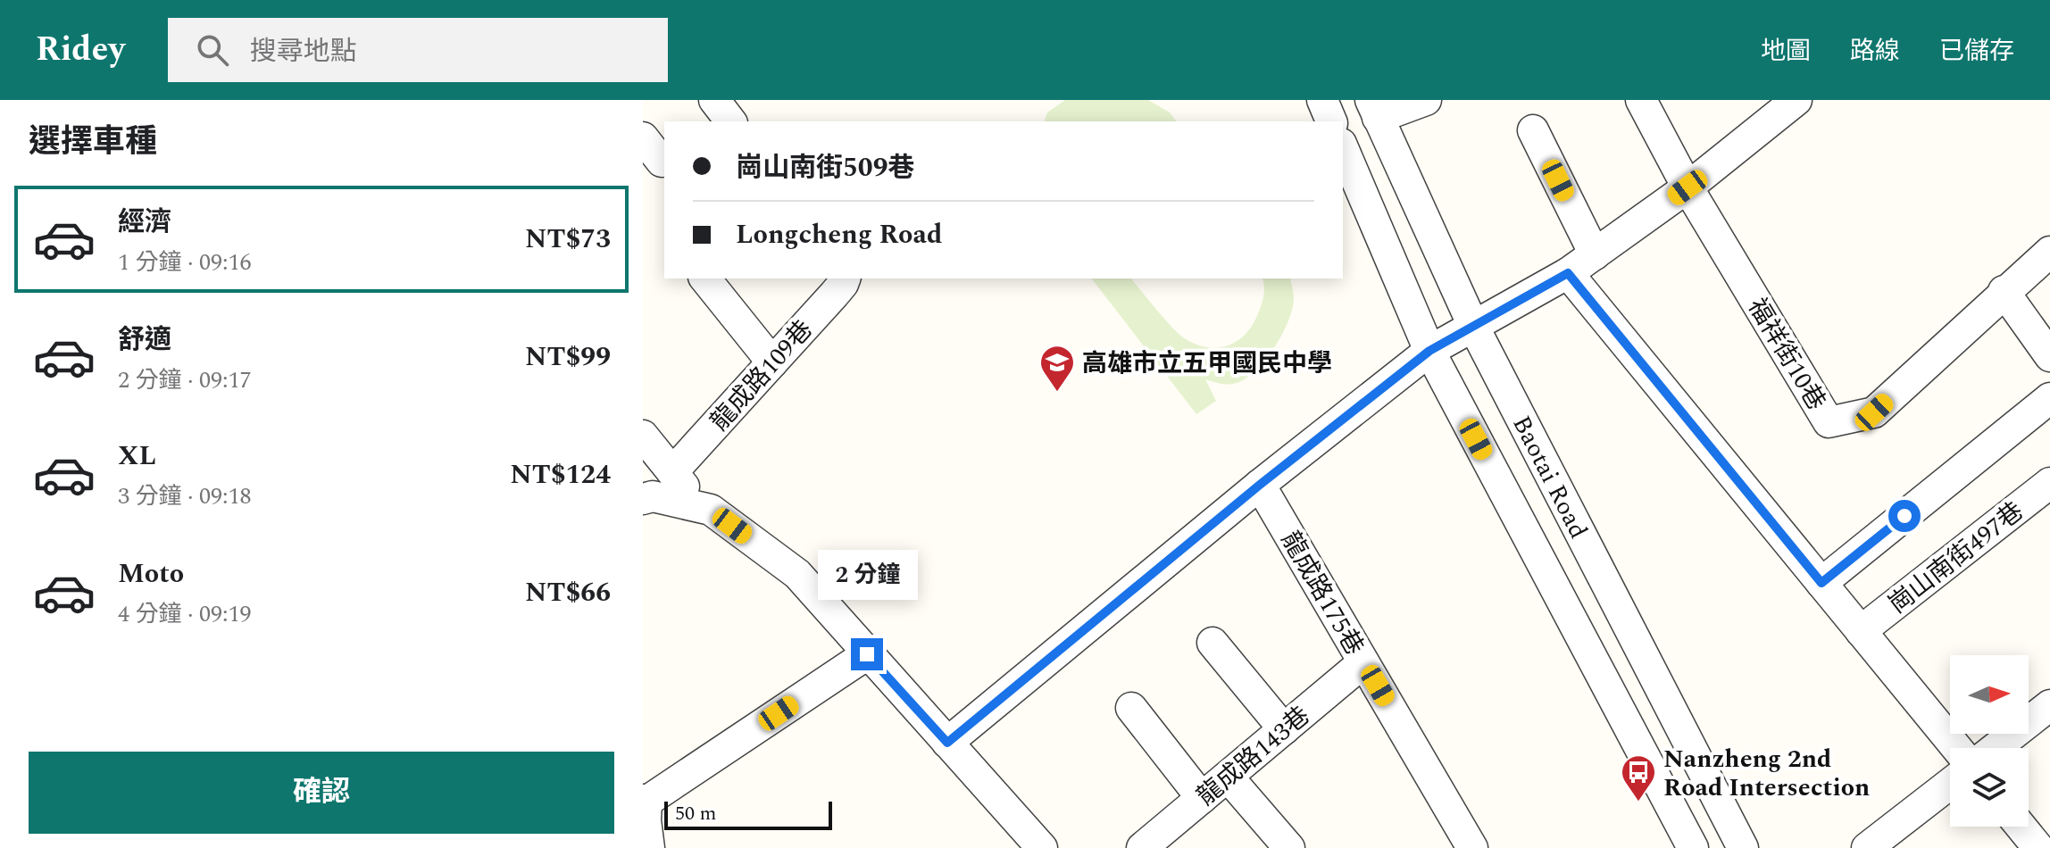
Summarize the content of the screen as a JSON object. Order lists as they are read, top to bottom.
{
  "streets": {
    "street": [
      "福祥街10巷",
      "龍成路109巷",
      "Baotai Road",
      "崗山南街497巷",
      "龍成路175巷",
      "龍成路143巷"
    ]
  },
  "crossings": [
    ["龍成路175巷", "龍成路143巷"]
  ],
  "places": {
    "school or university": ["高雄市立五甲國民中學"],
    "bus stop": ["Nanzheng 2nd Road Intersection"]
  },
  "scale_bar": "50 m",
  "north": "right",
  "page": {
    "header": "Ridey",
    "search": "搜尋地點",
    "nav": ["地圖", "路線", "已儲存"],
    "heading": "選擇車種",
    "banner": ["崗山南街509巷", "Longcheng Road"],
    "list": [
      {
        "name": "經濟",
        "note": "1 分鐘 · 09:16",
        "value": "NT$73"
      },
      {
        "name": "舒適",
        "note": "2 分鐘 · 09:17",
        "value": "NT$99"
      },
      {
        "name": "XL",
        "note": "3 分鐘 · 09:18",
        "value": "NT$124"
      },
      {
        "name": "Moto",
        "note": "4 分鐘 · 09:19",
        "value": "NT$66"
      }
    ],
    "bubble": "2 分鐘",
    "buttons": "確認",
    "scale": "50 m"
  }
}
